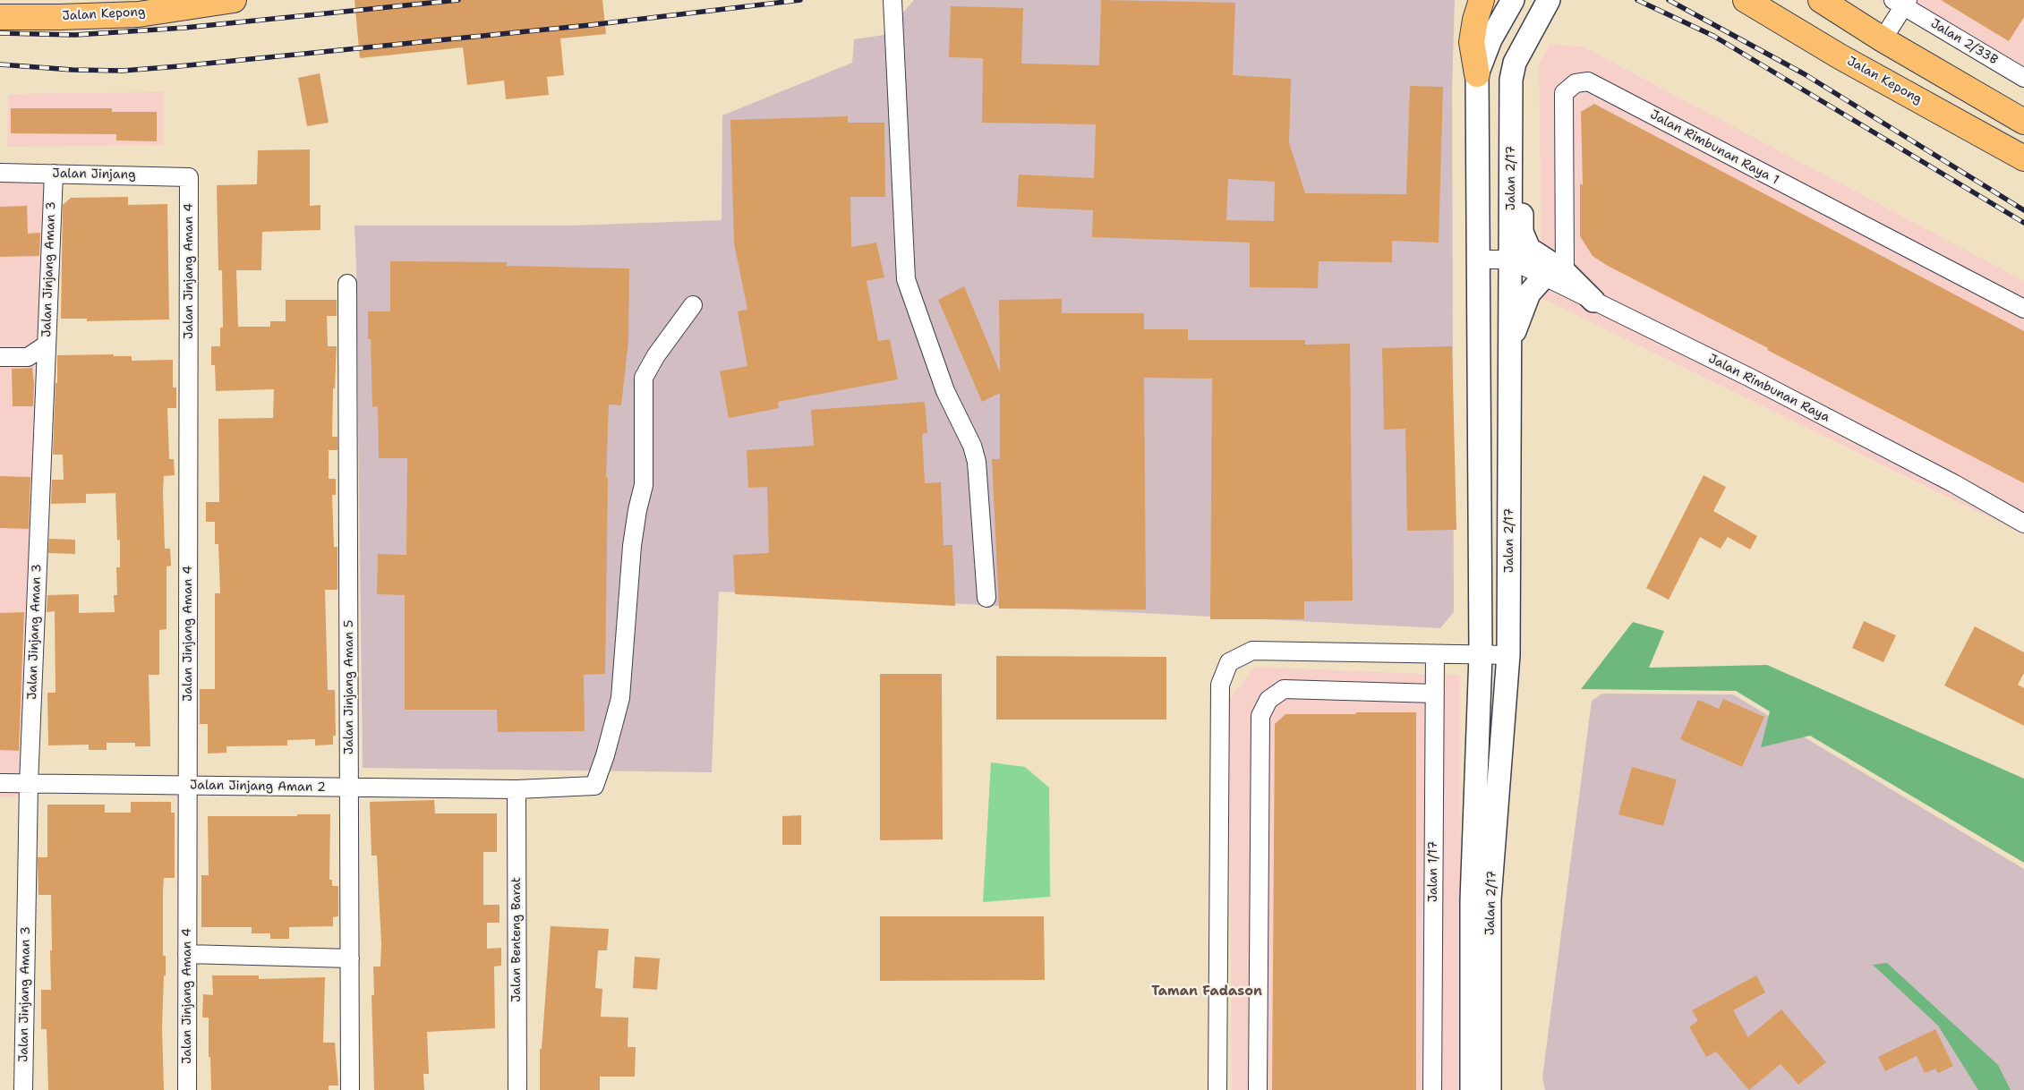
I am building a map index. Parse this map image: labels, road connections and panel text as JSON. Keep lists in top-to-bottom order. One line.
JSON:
{"streets":{"main road":["Jalan Kepong"],"street":["Jalan 2/33B","Jalan Rimbunan Raya 1","Jalan Jinjang","Jalan 2/17","Jalan Jinjang Aman 3","Jalan Jinjang Aman 4","Jalan Rimbunan Raya","Jalan Jinjang Aman 5","Jalan Jinjang Aman 2","Jalan 1/17","Jalan Benteng Barat"]},"crossings":[["Jalan Jinjang","Jalan Jinjang Aman 3"],["Jalan Jinjang","Jalan Jinjang Aman 4"],["Jalan Jinjang Aman 3","Jalan Jinjang Aman 2"],["Jalan Jinjang Aman 4","Jalan Jinjang Aman 2"],["Jalan Jinjang Aman 5","Jalan Jinjang Aman 2"],["Jalan Jinjang Aman 2","Jalan Benteng Barat"]],"districts":["Taman Fadason"]}
